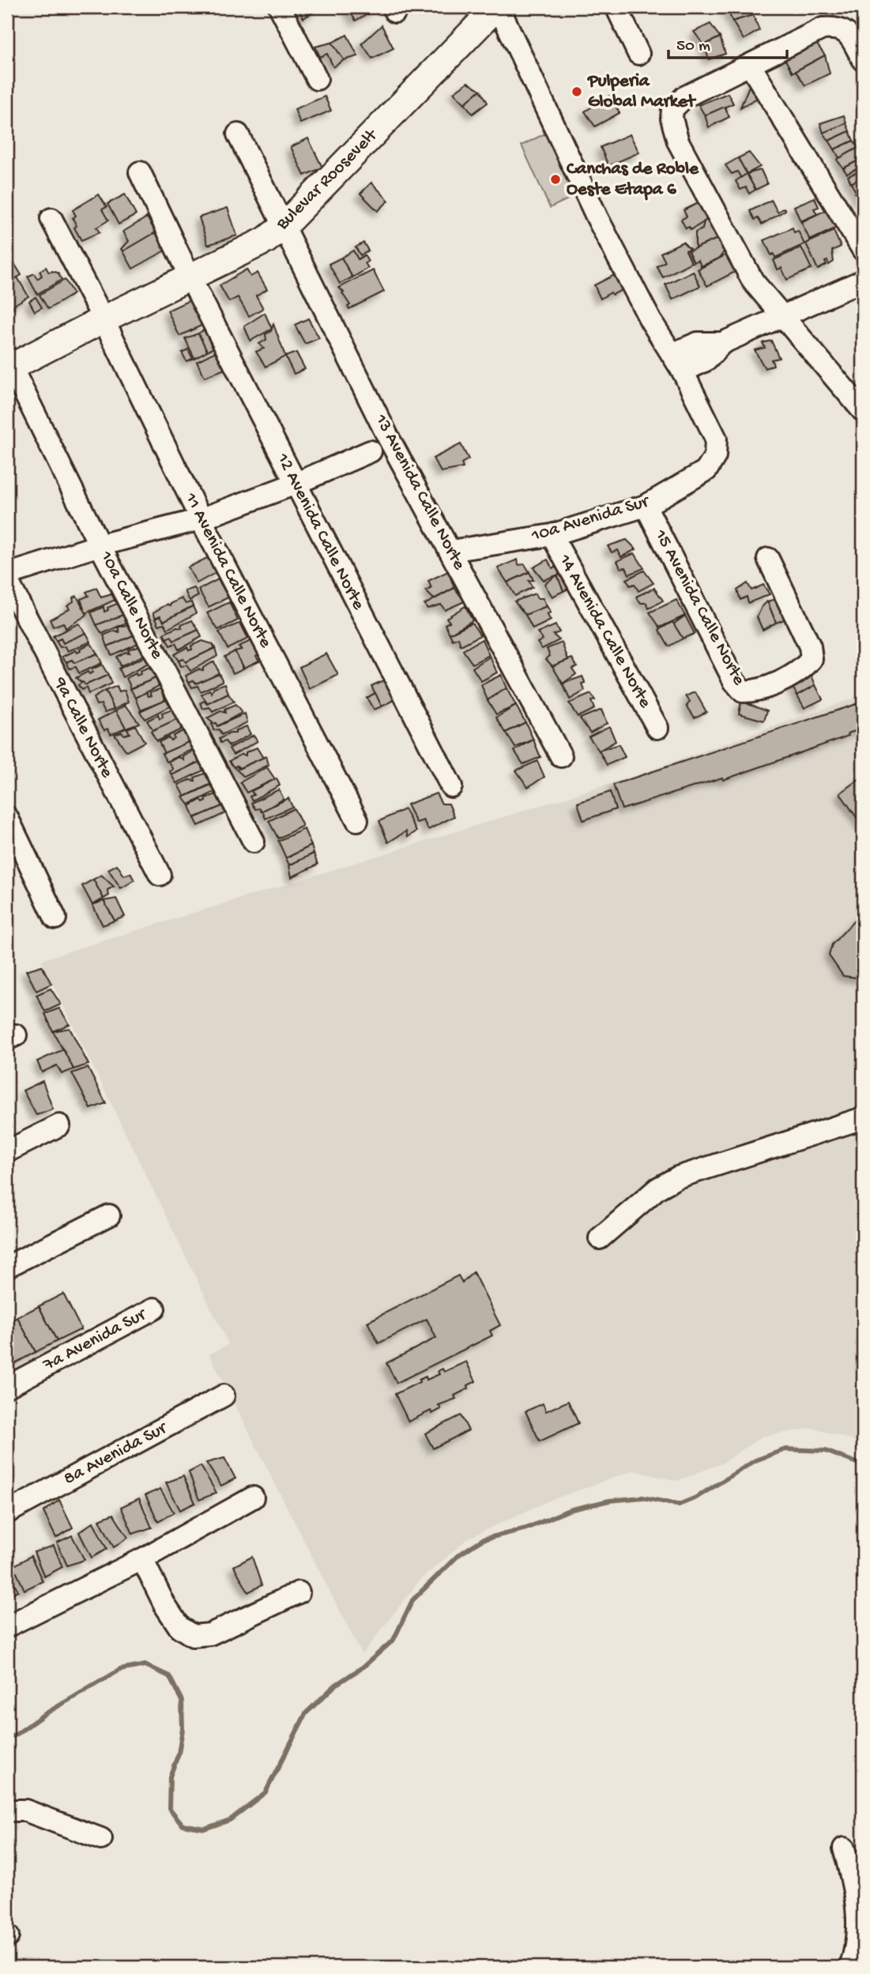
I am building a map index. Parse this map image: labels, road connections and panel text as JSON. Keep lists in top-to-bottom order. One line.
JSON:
{"streets":{"main road":["Bulevar Roosevelt"],"street":["13 Avenida Calle Norte","10a Avenida Sur","12 Avenida Calle Norte","11 Avenida Calle Norte","10a Calle Norte","15 Avenida Calle Norte","14 Avenida Calle Norte","9a Calle Norte","7a Avenida Sur","8a Avenida Sur"]},"crossings":[["Bulevar Roosevelt","13 Avenida Calle Norte"],["Bulevar Roosevelt","12 Avenida Calle Norte"],["Bulevar Roosevelt","11 Avenida Calle Norte"],["Bulevar Roosevelt","10a Calle Norte"],["13 Avenida Calle Norte","10a Avenida Sur"],["10a Avenida Sur","15 Avenida Calle Norte"],["10a Avenida Sur","14 Avenida Calle Norte"]],"places":["Pulperia Global Market","Canchas de Roble Oeste Etapa 6"],"scale_bar":"50 m"}
